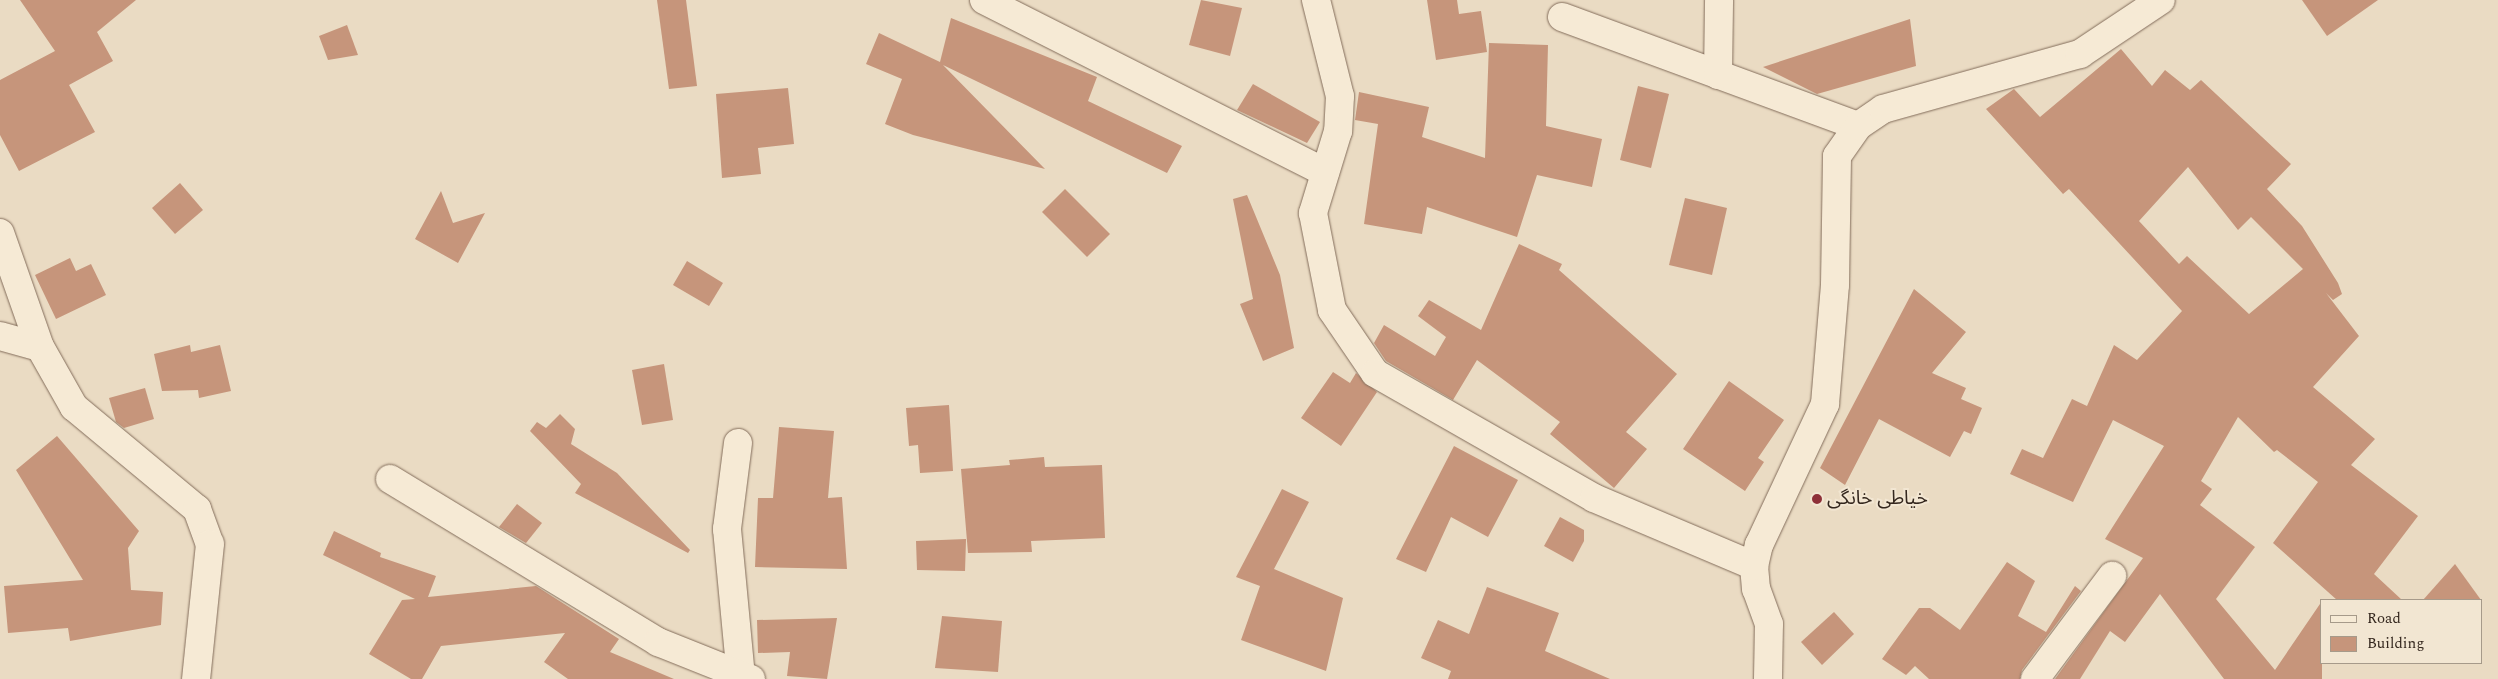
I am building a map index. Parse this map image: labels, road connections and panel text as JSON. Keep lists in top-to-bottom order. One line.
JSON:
{"places":["خیاطی خانگی"],"legend":["Road","Building"]}
